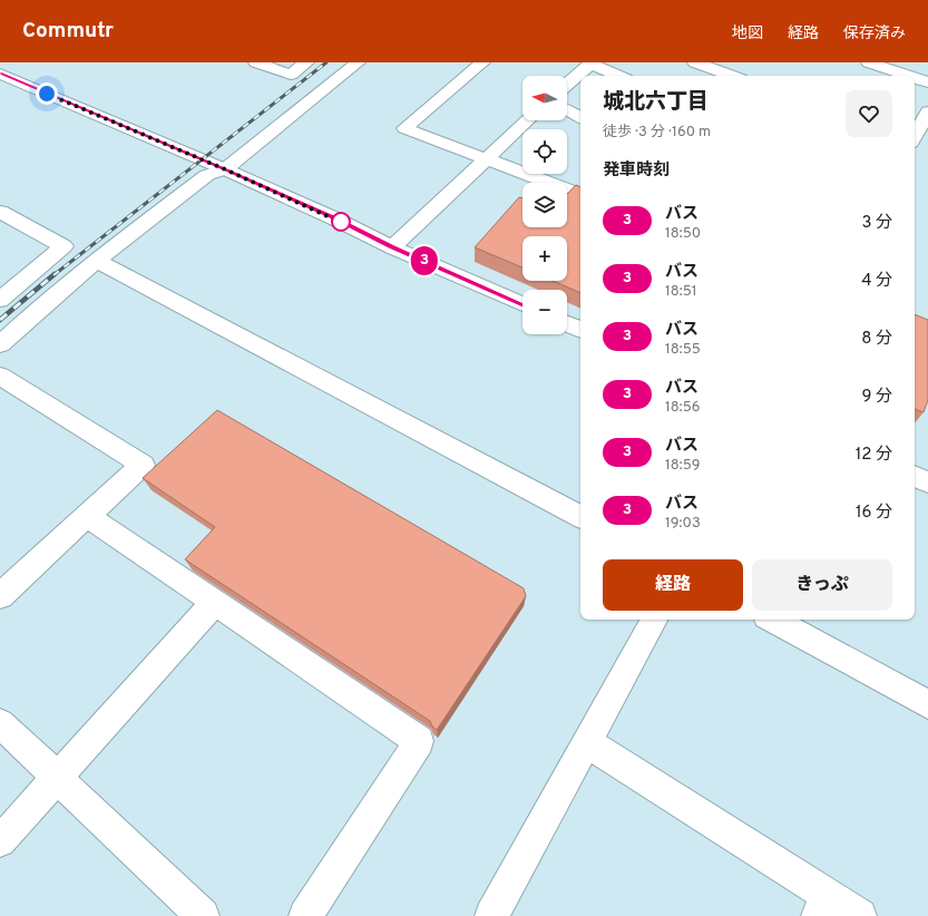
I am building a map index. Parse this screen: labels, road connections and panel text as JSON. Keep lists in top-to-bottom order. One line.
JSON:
{"lines":["bus line 3"],"north":"left","page":{"header":"Commutr","nav":["地図","経路","保存済み"],"on_map":"3","map_buttons":["+","−"],"heading":[["城北六丁目","徒歩 · 3 分 · 160 m"],"発車時刻"],"list":[{"mark":"3","name":"バス","note":"18:50","value":"3 分"},{"mark":"3","name":"バス","note":"18:51","value":"4 分"},{"mark":"3","name":"バス","note":"18:55","value":"8 分"},{"mark":"3","name":"バス","note":"18:56","value":"9 分"},{"mark":"3","name":"バス","note":"18:59","value":"12 分"},{"mark":"3","name":"バス","note":"19:03","value":"16 分"}],"buttons":["経路","きっぷ"]}}
